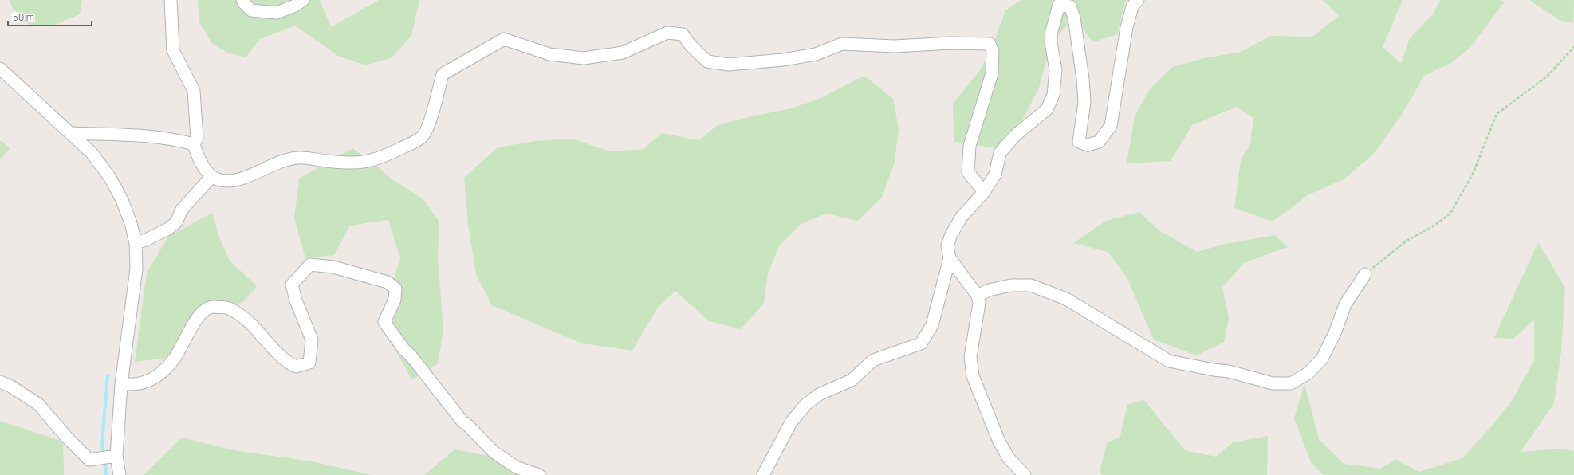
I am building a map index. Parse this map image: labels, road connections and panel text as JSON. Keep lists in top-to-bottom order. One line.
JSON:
{"scale_bar":"50 m"}
